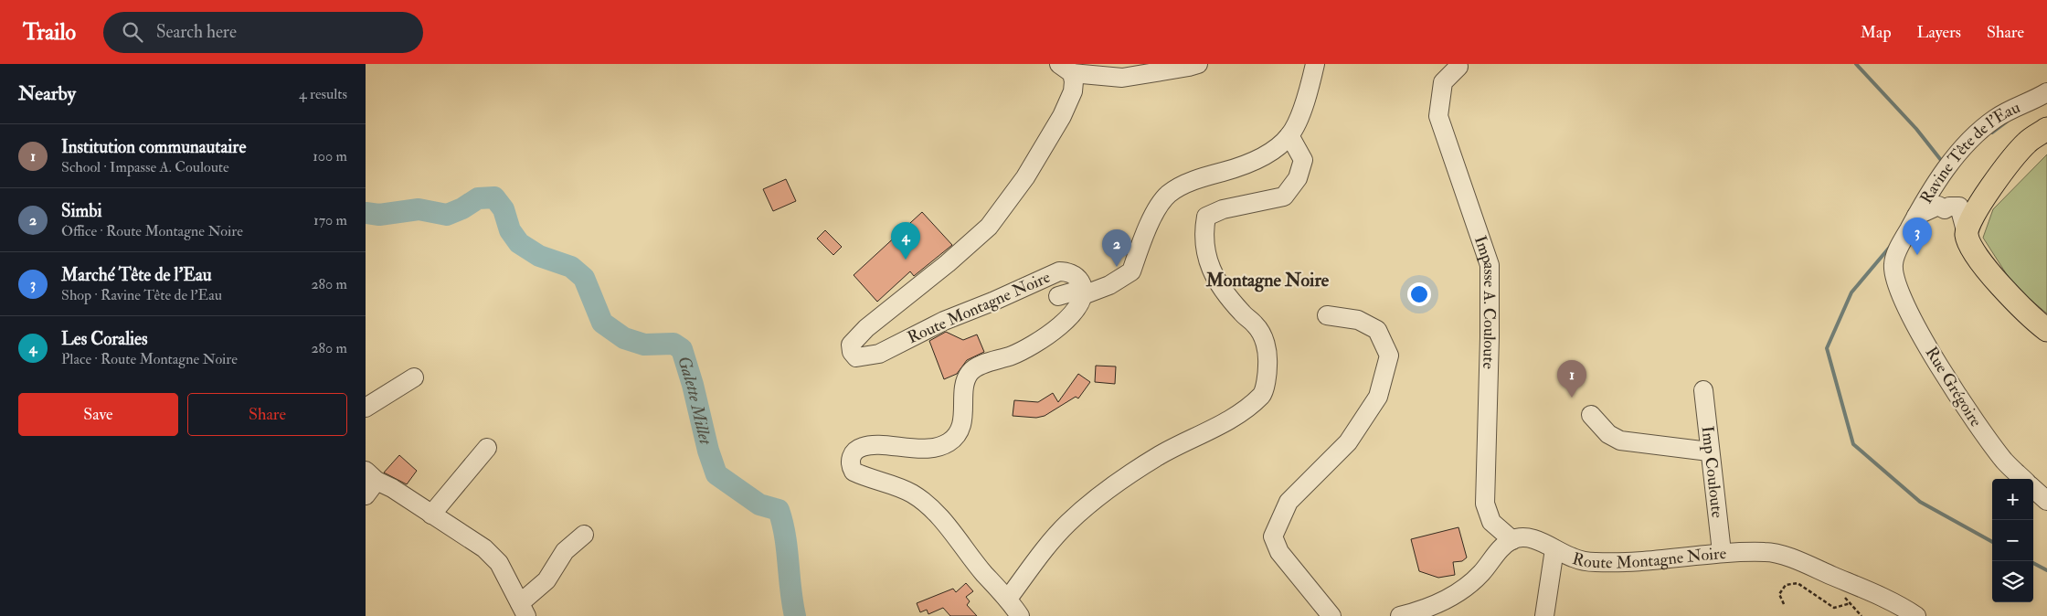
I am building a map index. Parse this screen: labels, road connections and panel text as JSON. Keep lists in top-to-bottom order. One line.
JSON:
{"streets":{"street":["Ravine Tête de l'Eau","Impasse A. Couloute","Route Montagne Noire","Rue Grégoire","Imp Couloute"]},"crossings":[["Ravine Tête de l'Eau","Rue Grégoire"],["Impasse A. Couloute","Route Montagne Noire"],["Route Montagne Noire","Imp Couloute"]],"districts":["Montagne Noire"],"water":["Galette Millet"],"page":{"header":"Trailo","search":"Search here","nav":["Map","Layers","Share"],"heading":["Nearby","4 results"],"list":[{"mark":"1","name":"Institution communautaire","note":"School · Impasse A. Couloute","value":"100 m"},{"mark":"2","name":"Simbi","note":"Office · Route Montagne Noire","value":"170 m"},{"mark":"3","name":"Marché Tête de l'Eau","note":"Shop · Ravine Tête de l'Eau","value":"280 m"},{"mark":"4","name":"Les Coralies","note":"Place · Route Montagne Noire","value":"280 m"}],"pins":["3","4","2","1"],"buttons":["Save","Share"],"map_buttons":["+","−"]}}
